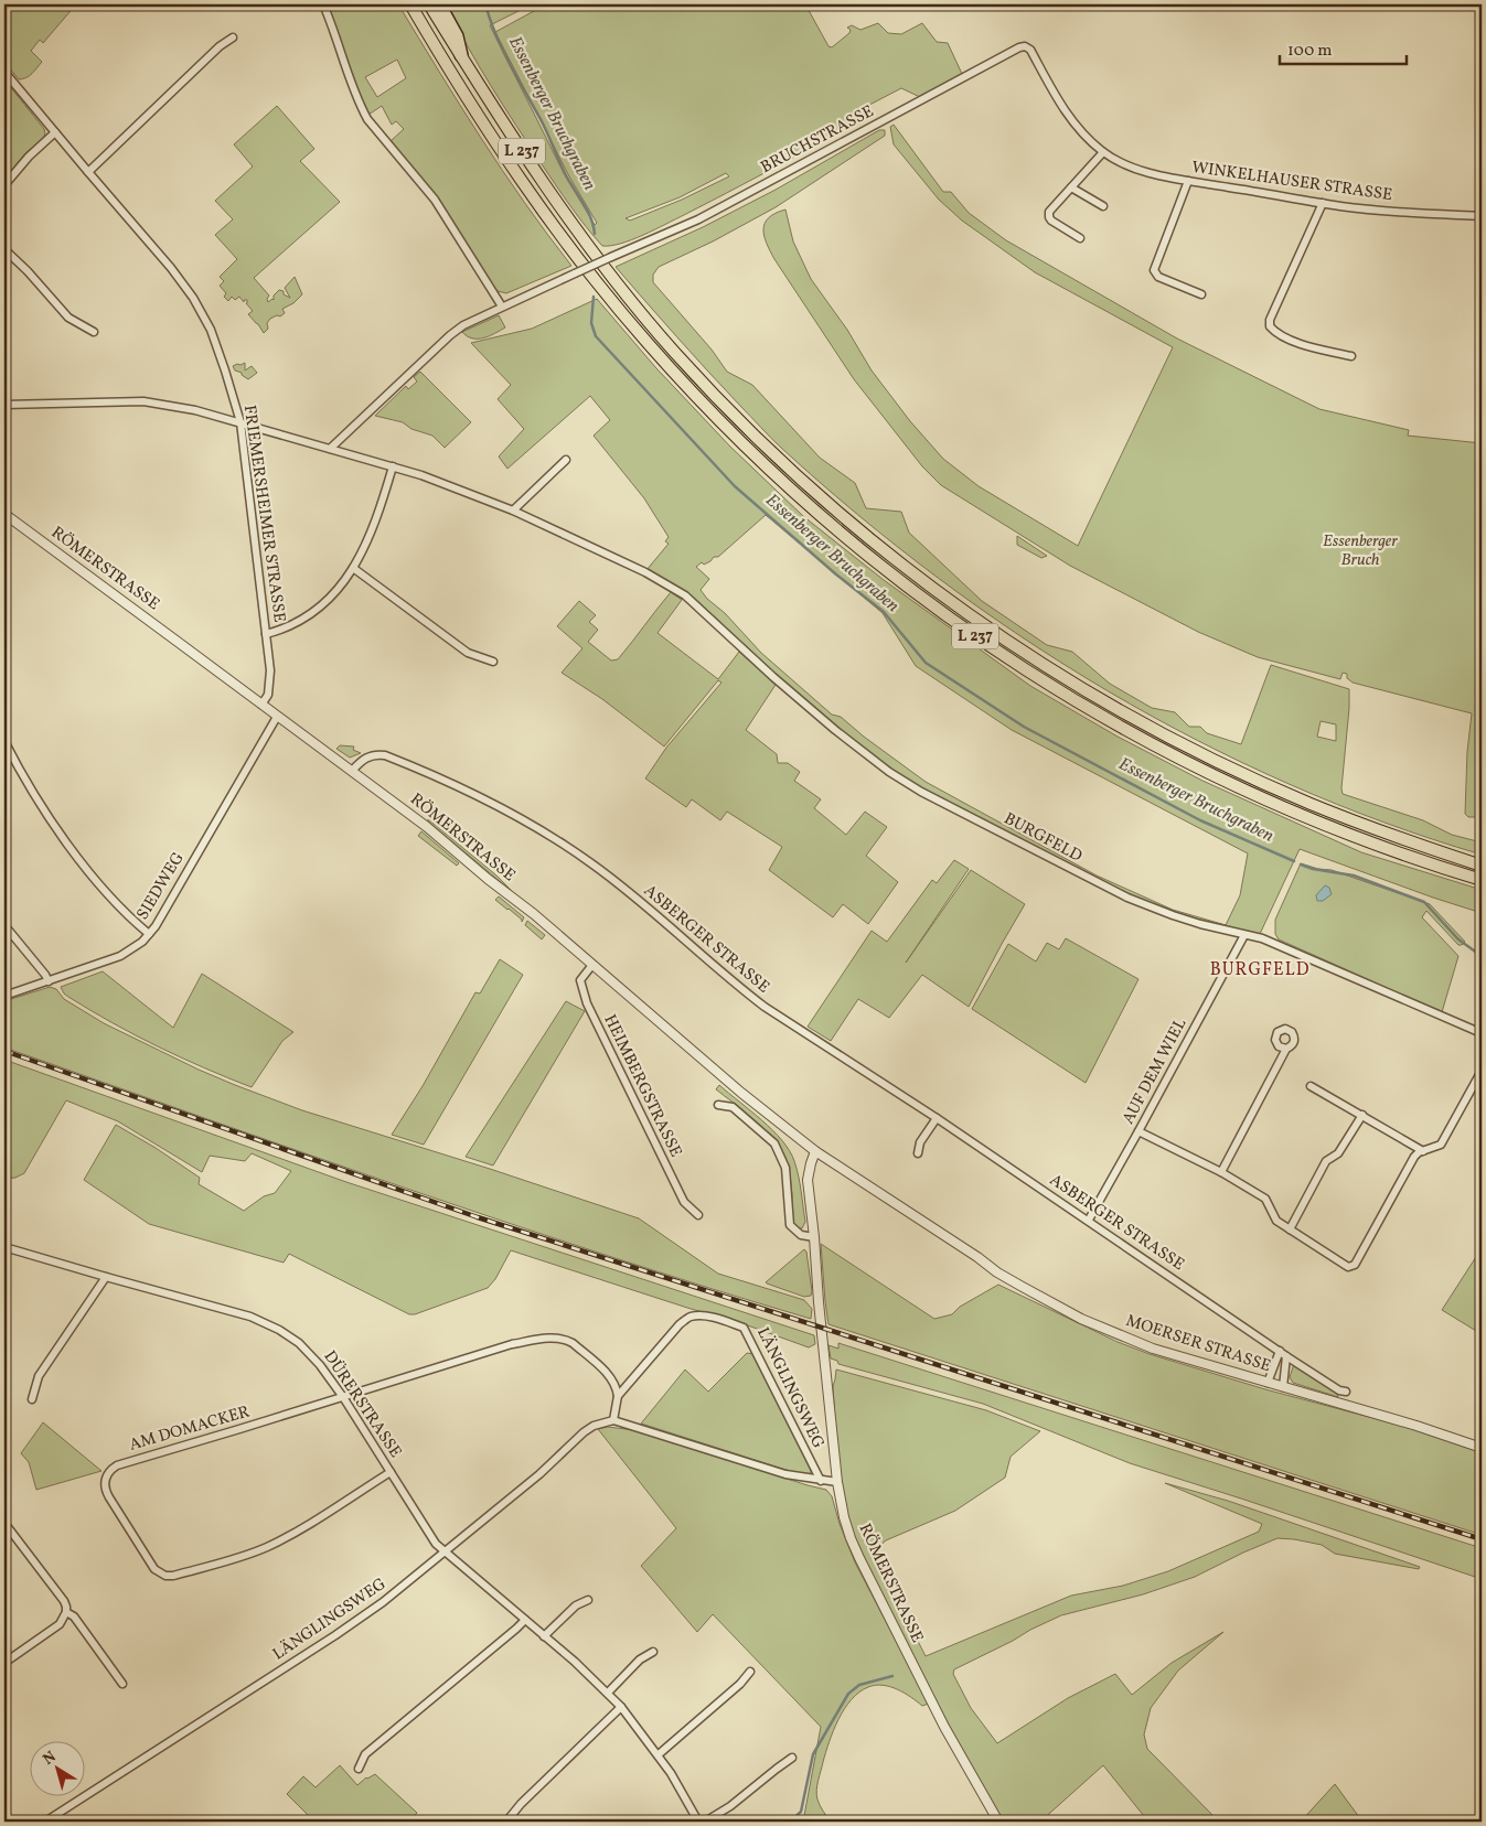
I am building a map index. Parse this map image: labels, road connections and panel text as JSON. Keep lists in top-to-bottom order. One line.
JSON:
{"streets":{"highway":["L 237"],"street":["BRUCHSTRASSE","WINKELHAUSER STRASSE","FRIEMERSHEIMER STRASSE","RÖMERSTRASSE","BURGFELD","SIEDWEG","ASBERGER STRASSE","AUF DEM WIEL","HEIMBERGSTRASSE","MOERSER STRASSE","LÄNGLINGSWEG","DÜRERSTRASSE","AM DOMACKER"]},"crossings":[["BRUCHSTRASSE","WINKELHAUSER STRASSE"],["FRIEMERSHEIMER STRASSE","RÖMERSTRASSE"],["FRIEMERSHEIMER STRASSE","BURGFELD"],["RÖMERSTRASSE","SIEDWEG"],["RÖMERSTRASSE","ASBERGER STRASSE"],["RÖMERSTRASSE","HEIMBERGSTRASSE"],["RÖMERSTRASSE","MOERSER STRASSE"],["BURGFELD","AUF DEM WIEL"],["ASBERGER STRASSE","AUF DEM WIEL"],["LÄNGLINGSWEG","DÜRERSTRASSE"],["LÄNGLINGSWEG","AM DOMACKER"],["DÜRERSTRASSE","AM DOMACKER"]],"districts":["BURGFELD"],"water":["Essenberger Bruchgraben"],"parks":["Essenberger Bruch"],"scale_bar":"100 m","north":"top left"}
